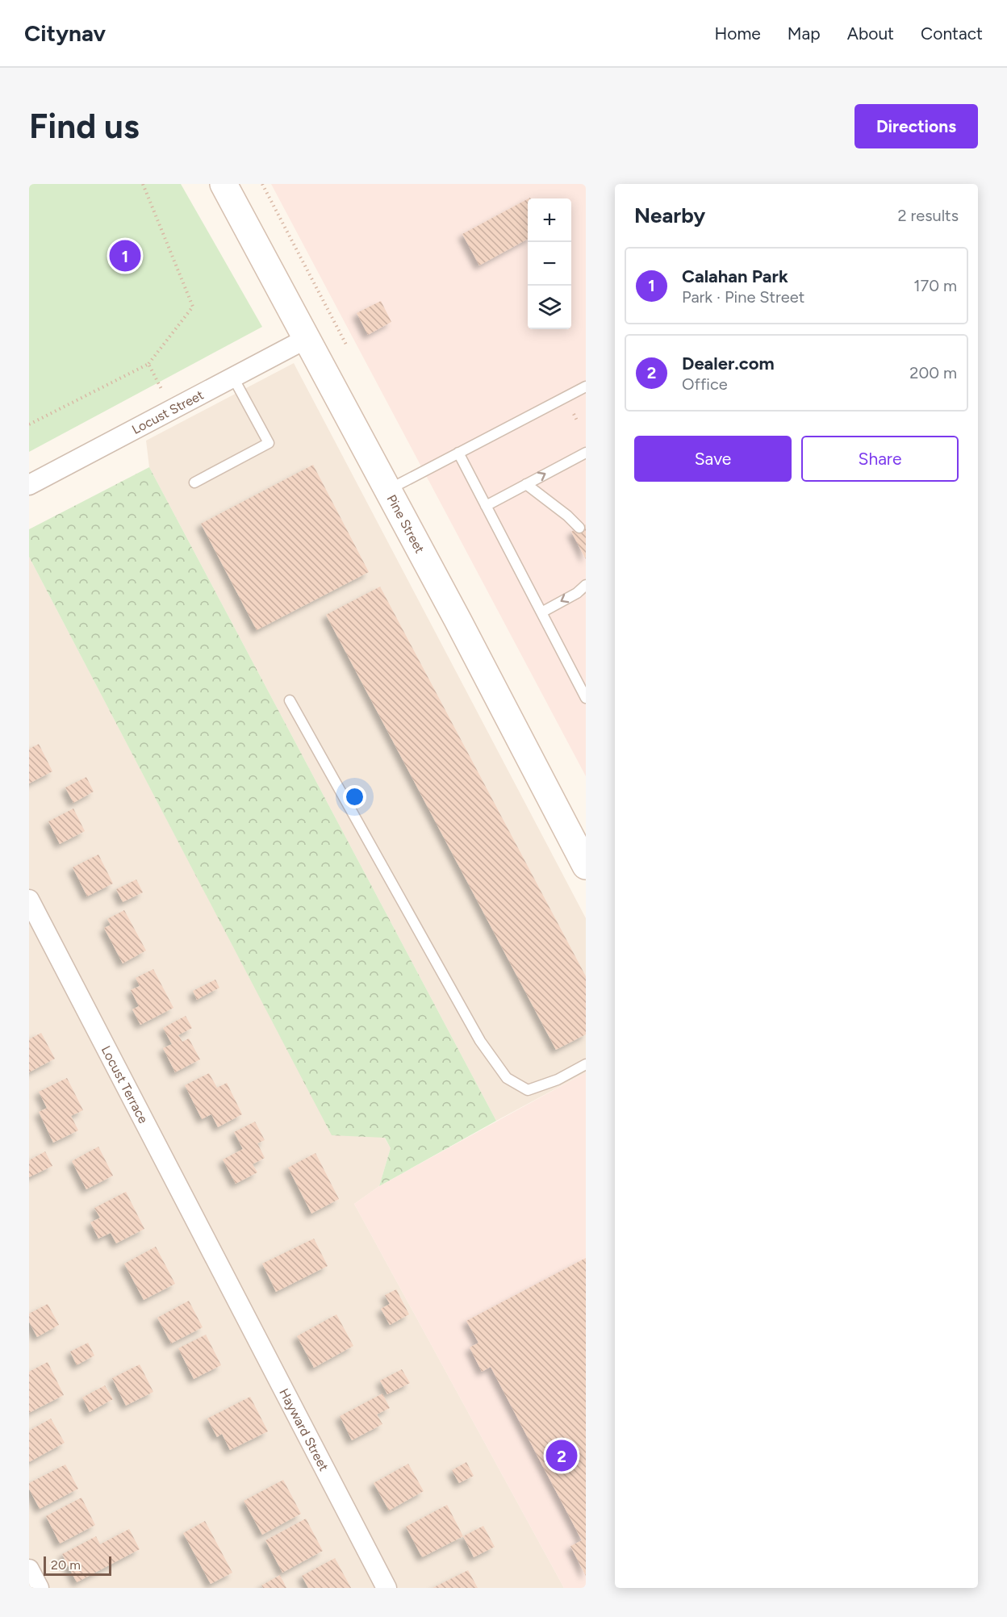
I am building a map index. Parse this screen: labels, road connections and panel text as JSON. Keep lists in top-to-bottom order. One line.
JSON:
{"streets":{"main road":["Pine Street"],"street":["Locust Street","Locust Terrace","Hayward Street"]},"crossings":[["Locust Street","Pine Street"],["Locust Terrace","Hayward Street"]],"scale_bar":"20 m","page":{"header":"Citynav","nav":["Home","Map","About","Contact"],"buttons":["Directions",["Save","Share"]],"title":"Find us","heading":["Nearby","2 results"],"map_buttons":["+","−"],"pins":["1","2"],"list":[{"mark":"1","name":"Calahan Park","note":"Park · Pine Street","value":"170 m"},{"mark":"2","name":"Dealer.com","note":"Office","value":"200 m"}],"scale":"20 m"}}
